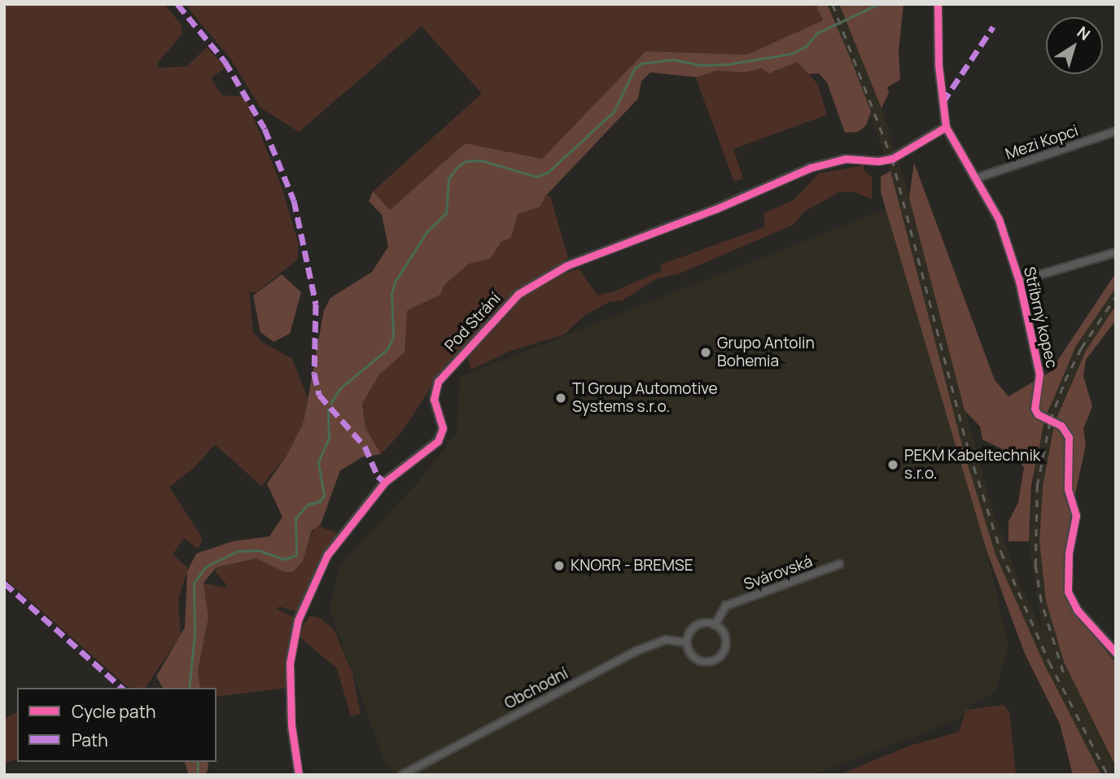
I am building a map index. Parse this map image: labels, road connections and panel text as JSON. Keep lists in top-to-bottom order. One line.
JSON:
{"streets":{"street":["Mezi Kopci","Stříbrný kopec","Pod Strání","Svárovská","Obchodní"]},"crossings":[["Mezi Kopci","Stříbrný kopec"],["Stříbrný kopec","Pod Strání"],["Svárovská","Obchodní"]],"places":["Grupo Antolin Bohemia","TI Group Automotive Systems s.r.o.","PEKM Kabeltechnik s.r.o.","KNORR - BREMSE"],"legend":["Cycle path","Path"],"north":"top right"}
